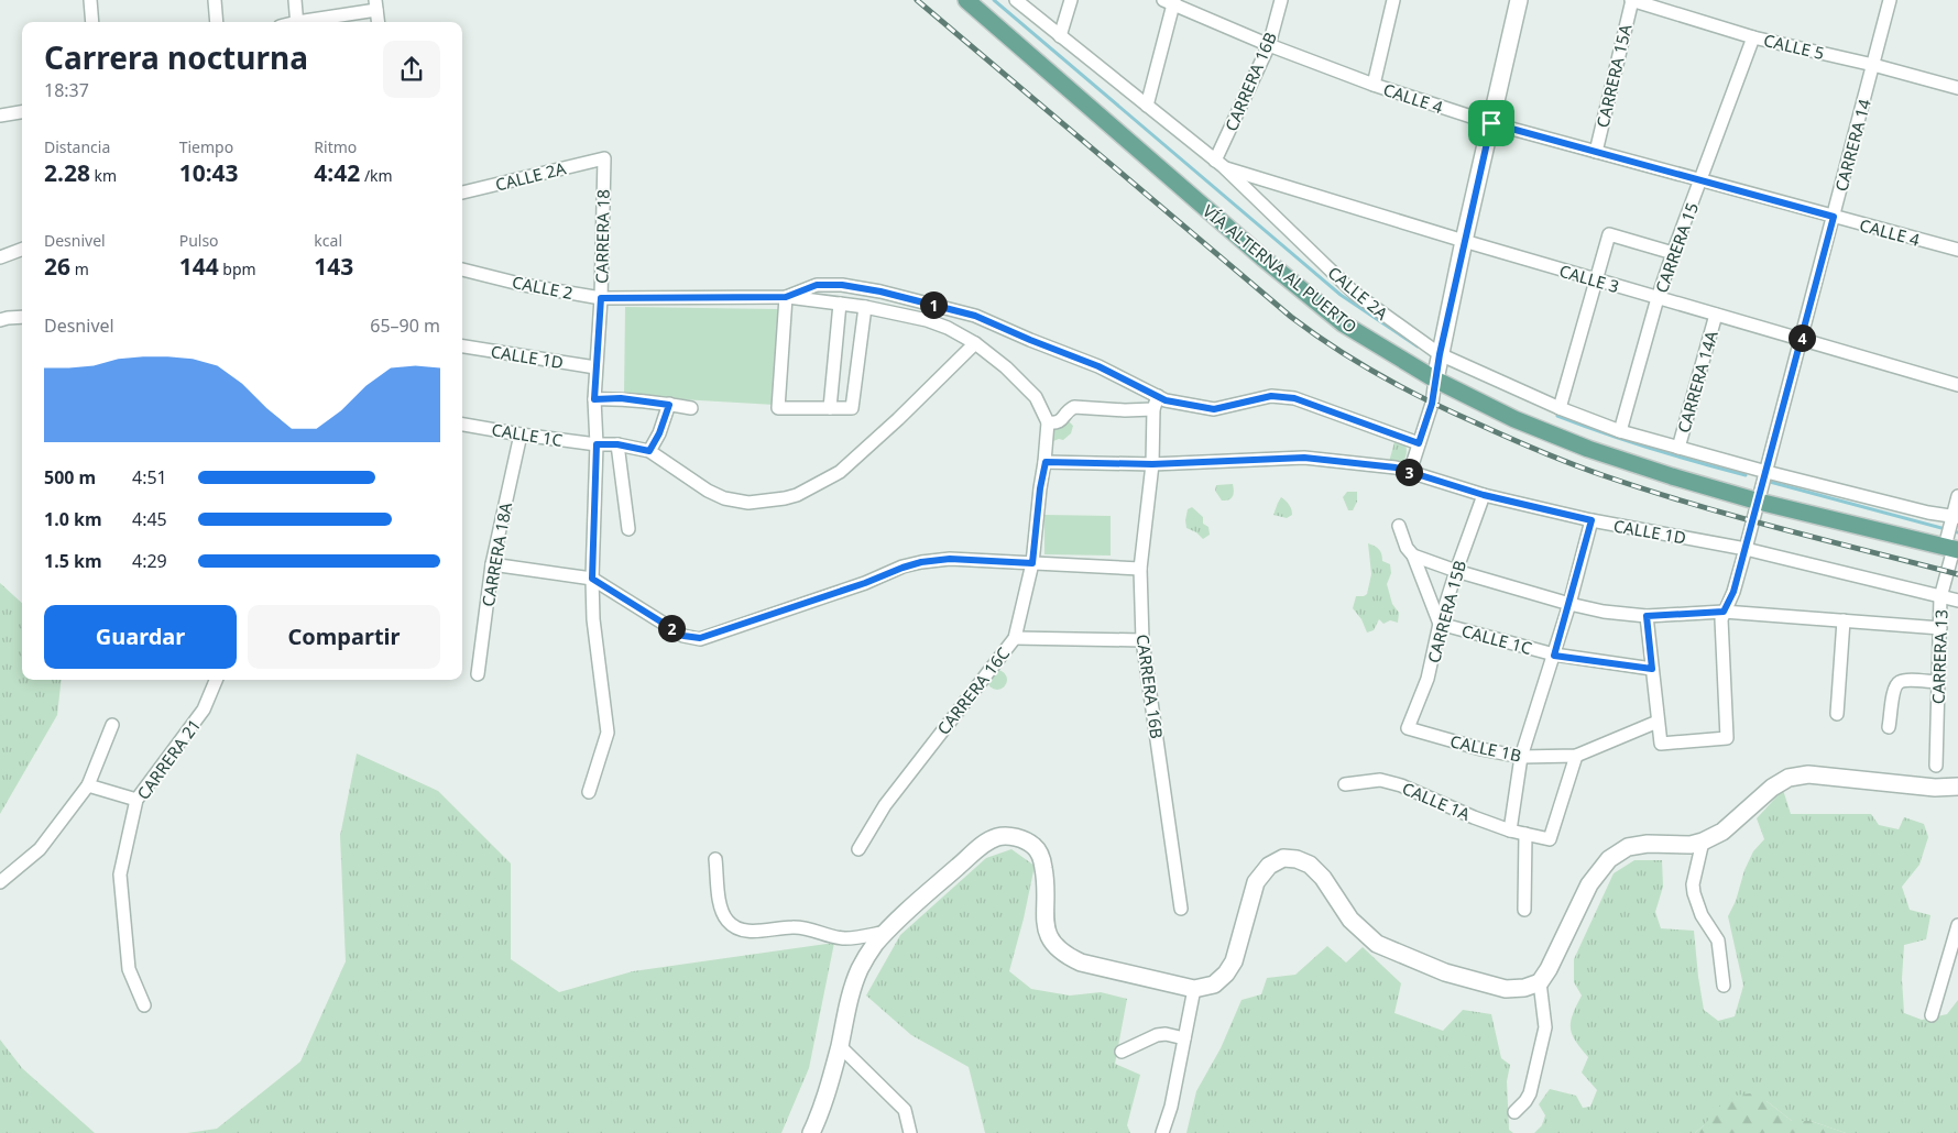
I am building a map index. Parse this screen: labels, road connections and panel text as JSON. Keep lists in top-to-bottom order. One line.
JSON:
{"streets":{"main road":["VÍA ALTERNA AL PUERTO"],"street":["CALLE 5","CARRERA 15A","CARRERA 16B","CALLE 4","CARRERA 14","CALLE 2A","CARRERA 18","CARRERA 15","CALLE 3","CALLE 2","CALLE 1D","CARRERA 14A","CALLE 1C","CARRERA 18A","CARRERA 15B","CARRERA 13","CARRERA 16C","CALLE 1B","CARRERA 21","CALLE 1A"]},"crossings":[["CALLE 5","CARRERA 15A"],["CALLE 5","CARRERA 14"],["CALLE 5","CARRERA 15"],["CARRERA 15A","CALLE 4"],["CARRERA 16B","CALLE 4"],["CARRERA 16B","CALLE 2A"],["CARRERA 16B","CALLE 3"],["CARRERA 16B","CALLE 2"],["CARRERA 16B","CALLE 1D"],["CALLE 4","CARRERA 14"],["CALLE 4","CARRERA 15"],["CARRERA 14","CALLE 2A"],["CARRERA 14","VÍA ALTERNA AL PUERTO"],["CARRERA 14","CALLE 3"],["CARRERA 14","CALLE 1D"],["CARRERA 14","CALLE 1B"],["CALLE 2A","CARRERA 18"],["CALLE 2A","CARRERA 15"],["CALLE 2A","VÍA ALTERNA AL PUERTO"],["CALLE 2A","CALLE 3"],["CALLE 2A","CARRERA 14A"],["CALLE 2A","CARRERA 13"],["CARRERA 18","CALLE 2"],["CARRERA 18","CALLE 1D"],["CARRERA 18","CALLE 1C"],["CARRERA 15","CALLE 3"],["VÍA ALTERNA AL PUERTO","CARRERA 13"],["CALLE 3","CARRERA 14A"],["CALLE 2","CARRERA 16C"],["CALLE 1D","CARRERA 15B"],["CALLE 1D","CARRERA 13"],["CALLE 1D","CARRERA 16C"],["CALLE 1C","CARRERA 18A"],["CALLE 1C","CARRERA 15B"],["CARRERA 15B","CALLE 1B"],["CALLE 1B","CALLE 1A"]],"page":{"heading":["Carrera nocturna","18:37"],"stats":[["Distancia","2.28 km"],["Tiempo","10:43"],["Ritmo","4:42 /km"],["Desnivel","26 m"],["Pulso","144 bpm"],["kcal","143"]],"pins":["1","4","3","2"],"chart":["Desnivel","65–90 m"],"list":[{"name":"500 m","note":"4:51"},{"name":"1.0 km","note":"4:45"},{"name":"1.5 km","note":"4:29"}],"buttons":["Guardar","Compartir"]}}
